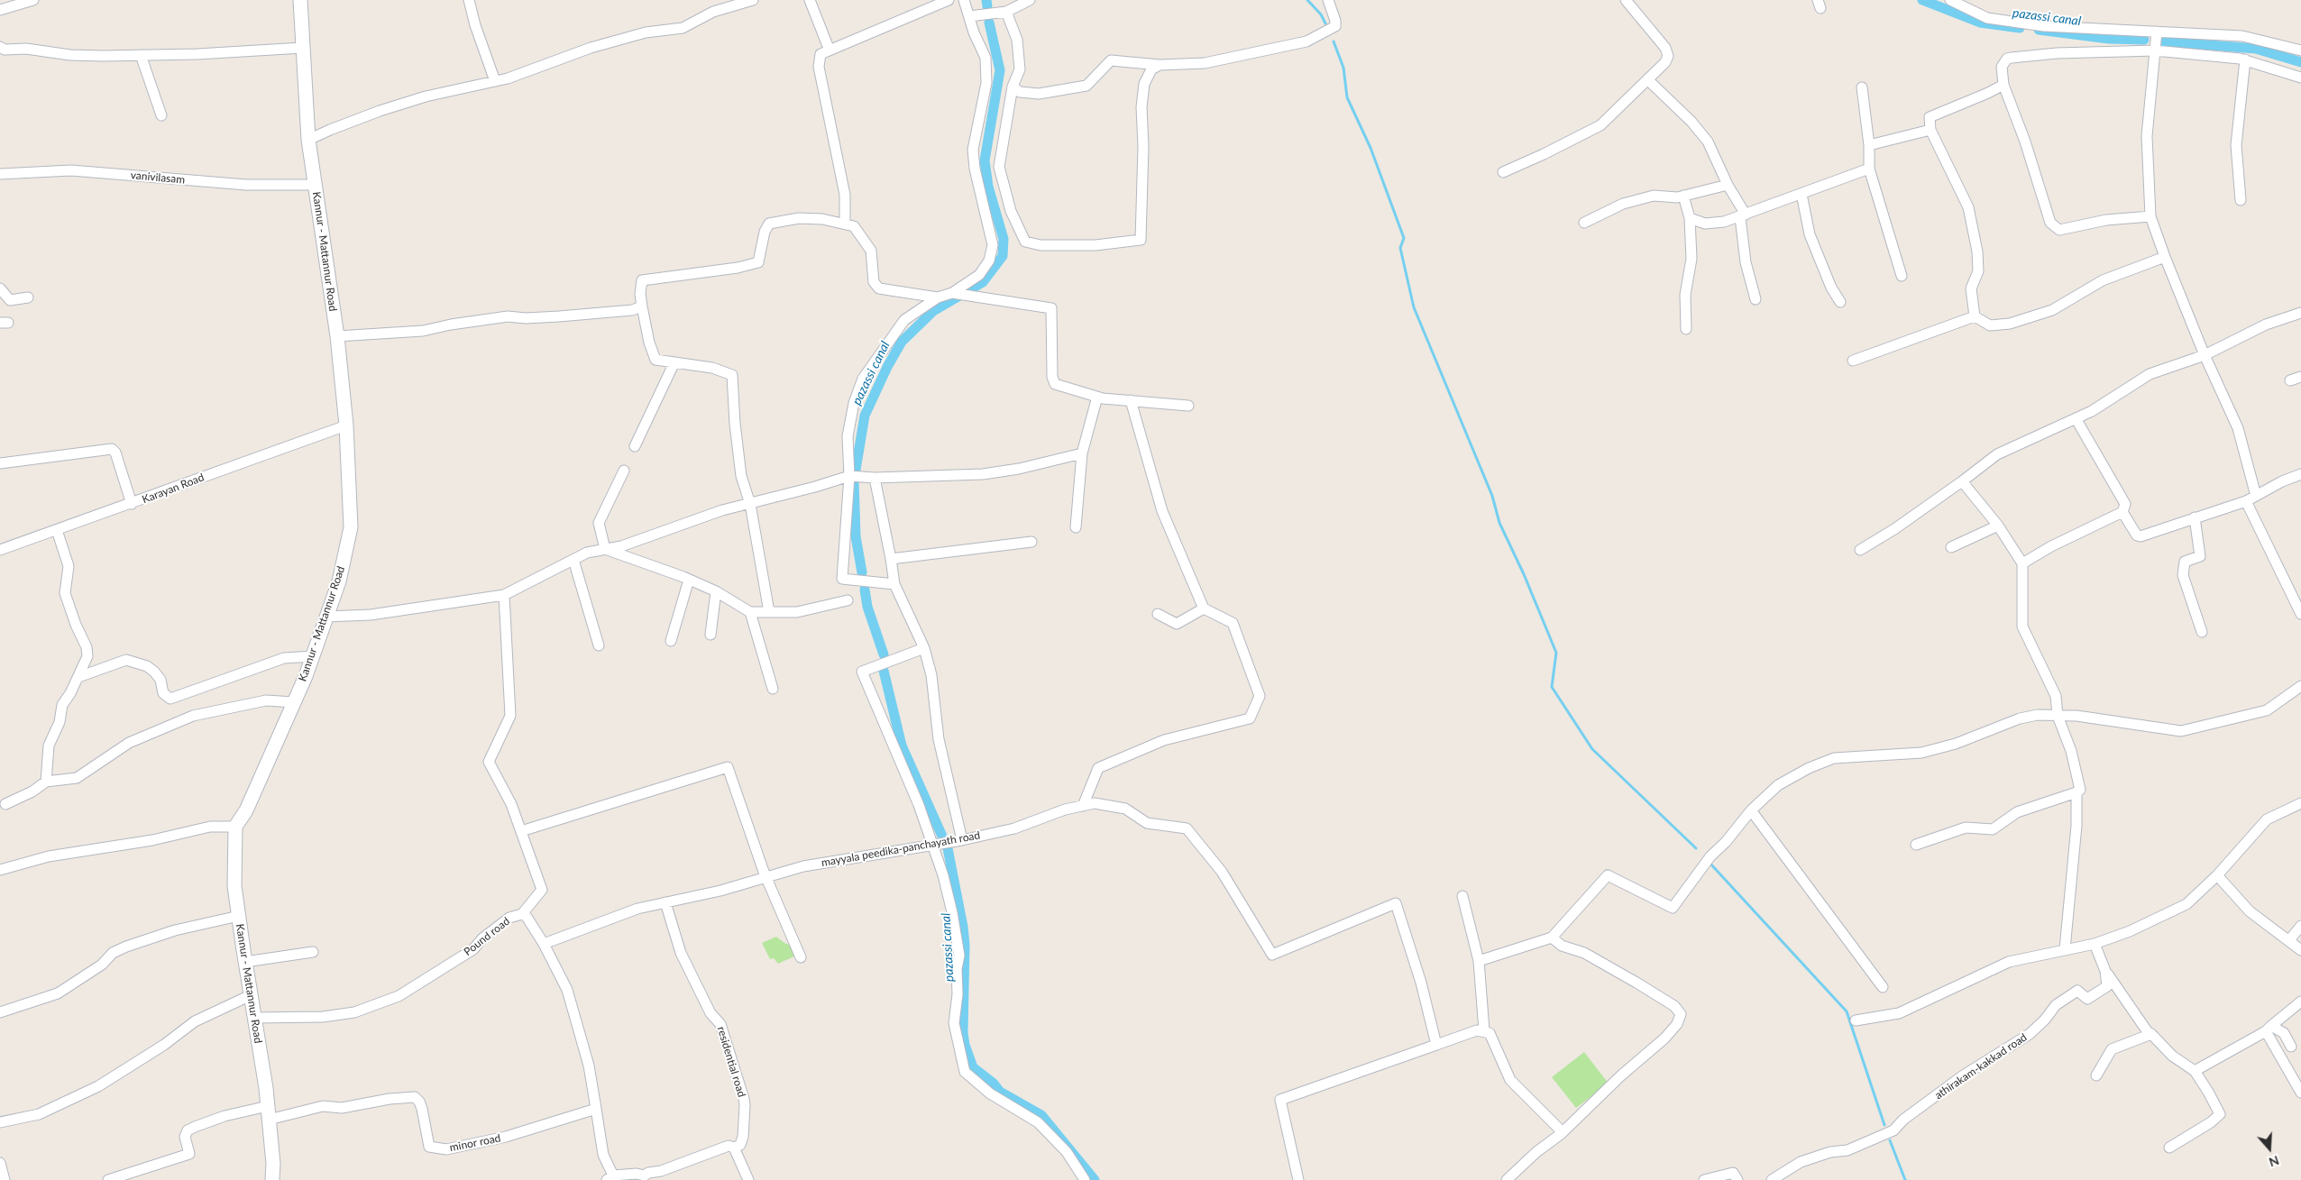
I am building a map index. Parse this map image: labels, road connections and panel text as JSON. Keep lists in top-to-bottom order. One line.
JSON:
{"streets":{"main road":["Kannur - Mattannur Road"],"street":["vanivilasam","Karayan Road","mayyala peedika-panchayath road","Pound road","residential road","athirakam-kakkad road","minor road"]},"crossings":[["vanivilasam","Kannur - Mattannur Road"],["Kannur - Mattannur Road","Karayan Road"],["Kannur - Mattannur Road","Pound road"],["Kannur - Mattannur Road","minor road"],["mayyala peedika-panchayath road","Pound road"],["mayyala peedika-panchayath road","residential road"],["Pound road","minor road"]],"water":["pazassi canal"],"north":"bottom"}
